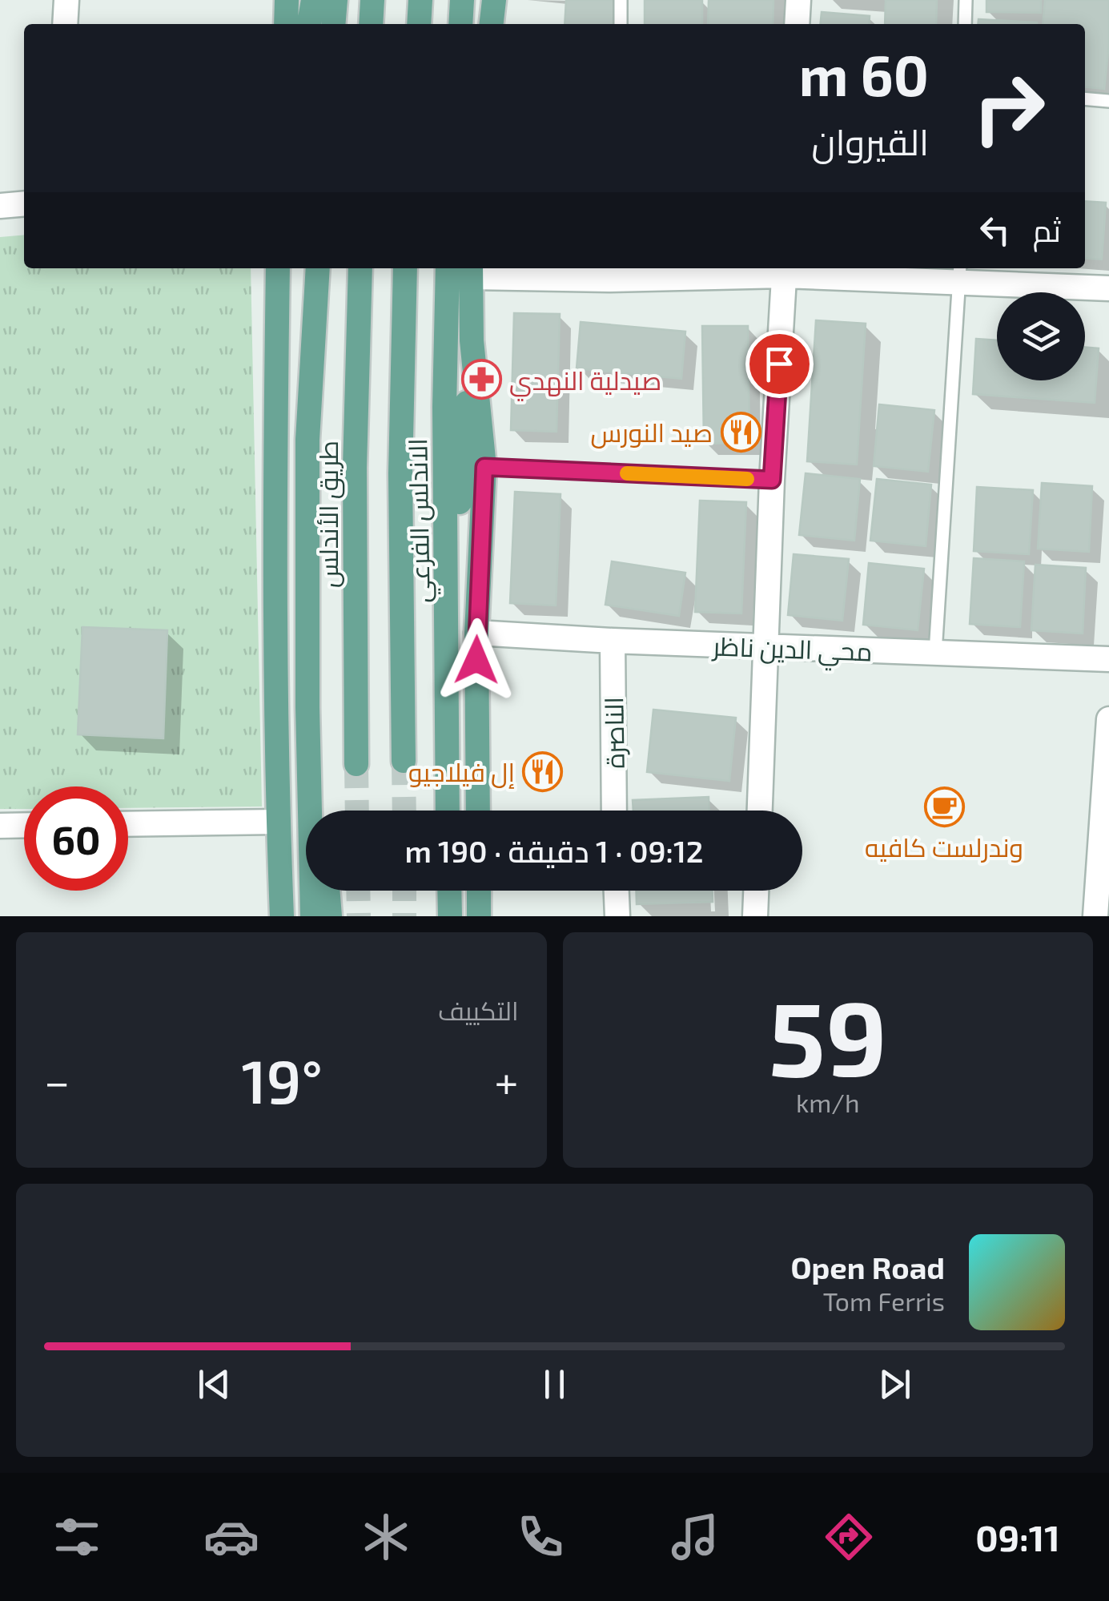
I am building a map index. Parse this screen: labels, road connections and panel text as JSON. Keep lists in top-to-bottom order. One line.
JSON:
{"streets":{"main road":["طريق الأندلس","الاندلس الفرعي"],"street":["محي الدين ناظر","الناصرة"]},"crossings":[["محي الدين ناظر","الناصرة"]],"places":{"pharmacy":["صيدلية النهدي"],"restaurant":["صيد النورس","إل فيلاجيو"],"cafe":["وندرلست كافيه"]},"page":{"turn":["60 m","القيروان"],"then":"ثم","limit":"60","trip":"09:12 · 1 دقيقة · 190 m","tile":[["59","km/h"],"التكييف"],"heat":["−","19°","+"],"song":["Open Road","Tom Ferris"],"tabs":"09:11"}}
